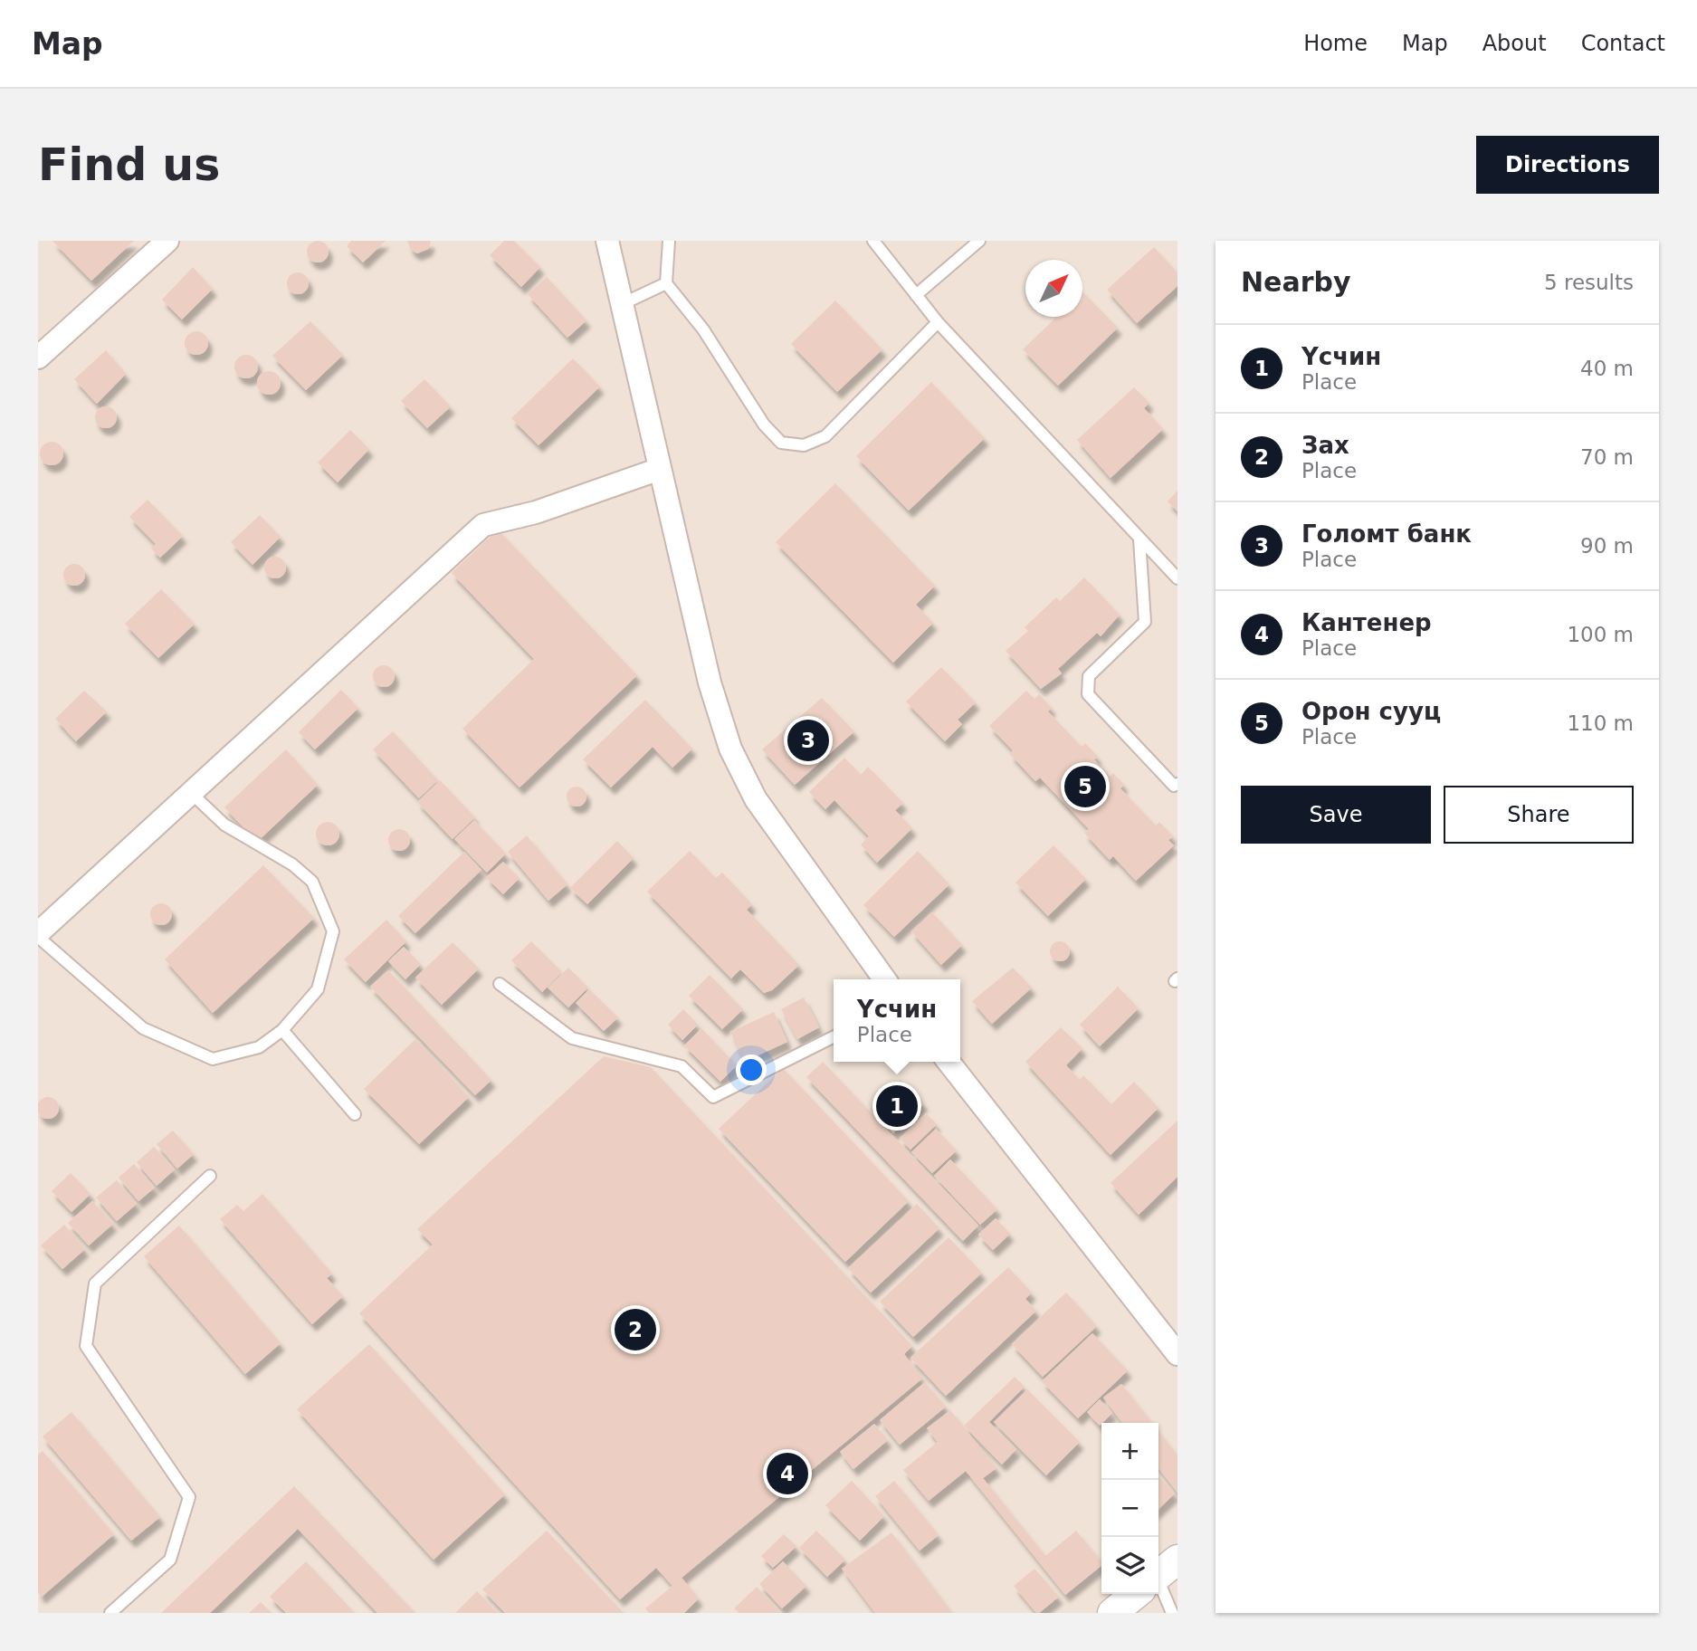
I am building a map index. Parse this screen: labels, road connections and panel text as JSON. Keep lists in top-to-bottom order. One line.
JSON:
{"north":"top right","page":{"header":"Map","nav":["Home","Map","About","Contact"],"buttons":["Directions",["Save","Share"]],"title":"Find us","heading":["Nearby","5 results"],"list":[{"mark":"1","name":"Үсчин","note":"Place","value":"40 m"},{"mark":"2","name":"Зах","note":"Place","value":"70 m"},{"mark":"3","name":"Голомт банк","note":"Place","value":"90 m"},{"mark":"4","name":"Кантенер","note":"Place","value":"100 m"},{"mark":"5","name":"Орон сууц","note":"Place","value":"110 m"}],"pins":["3","5","1","2","4"],"popup":["Үсчин","Place"],"map_buttons":["+","−"]}}
